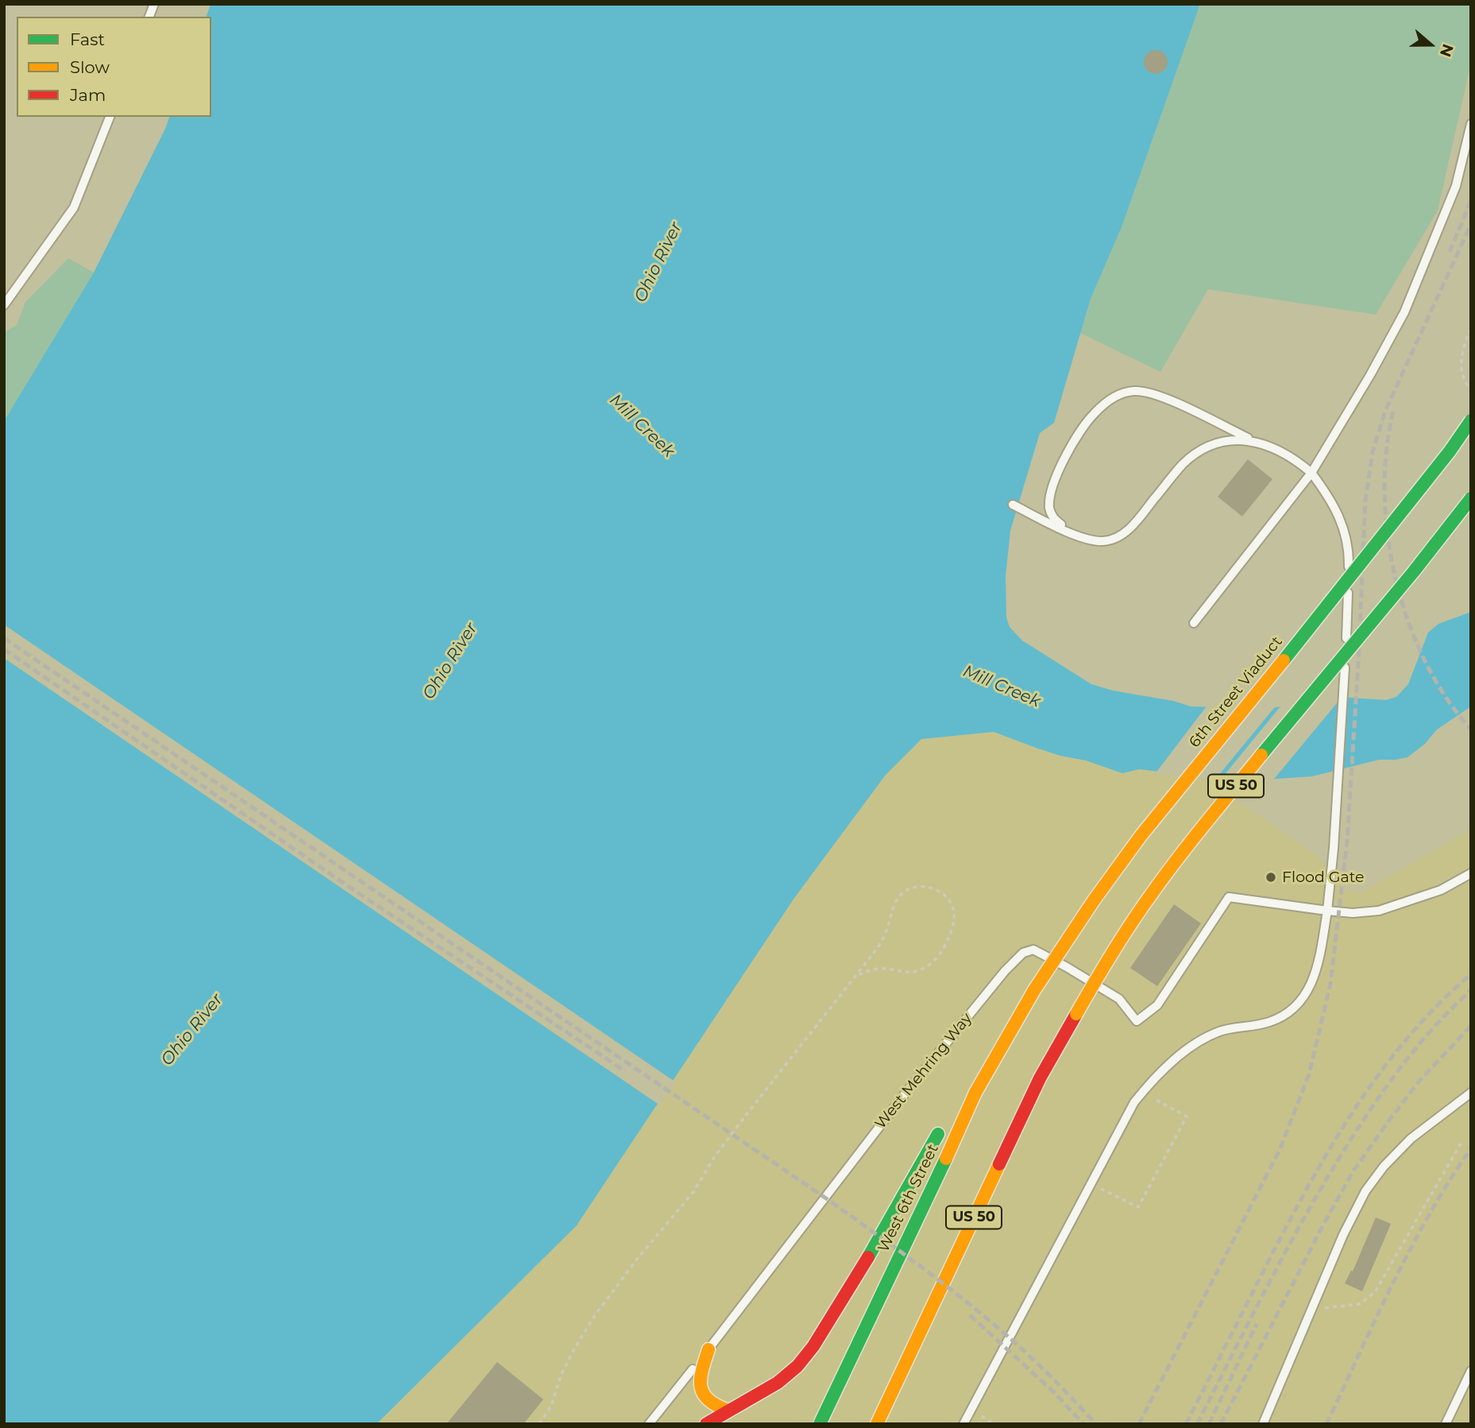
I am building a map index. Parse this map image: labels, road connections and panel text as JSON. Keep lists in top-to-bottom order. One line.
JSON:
{"streets":{"highway":["6th Street Viaduct","US 50","West 6th Street"],"lane":["West Mehring Way"]},"crossings":[["6th Street Viaduct","West 6th Street"]],"water":["Ohio River","Mill Creek"],"places":["Flood Gate"],"legend":["Fast","Slow","Jam"],"north":"right"}
